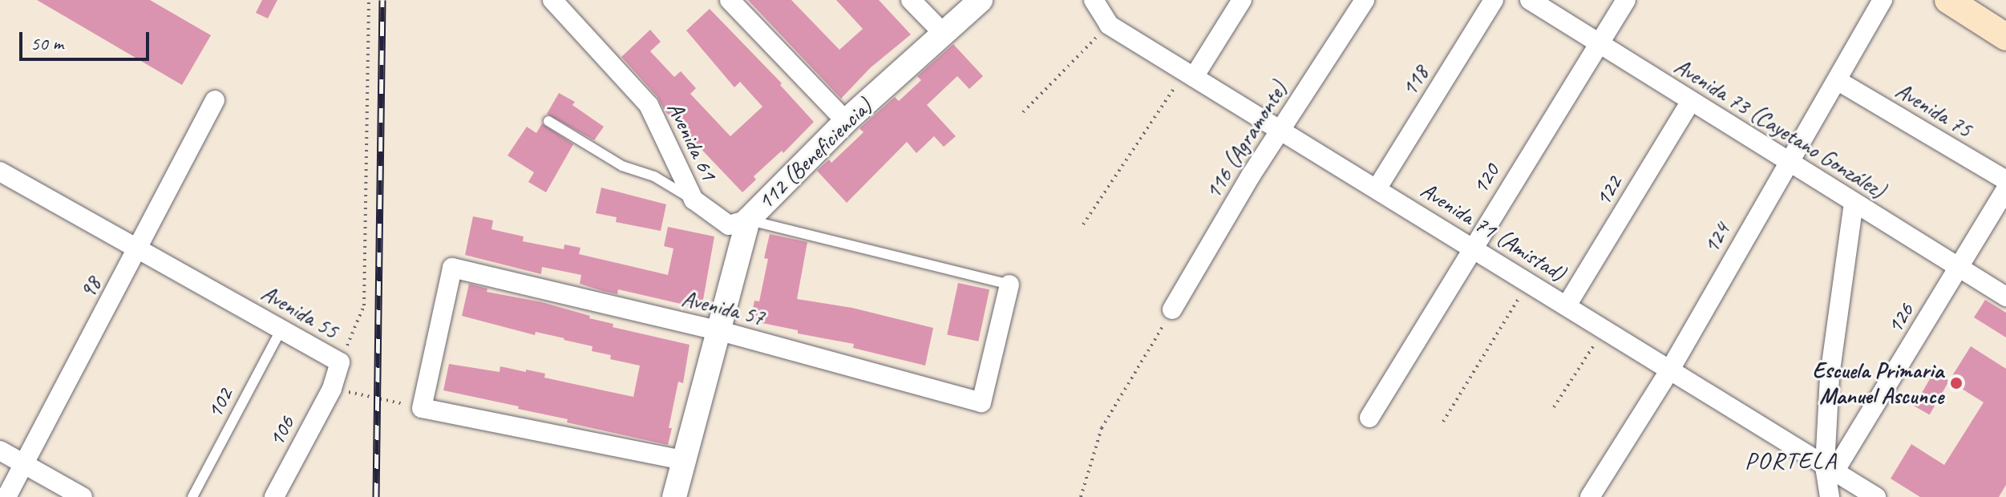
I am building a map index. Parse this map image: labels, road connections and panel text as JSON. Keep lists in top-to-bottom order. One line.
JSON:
{"streets":{"street":["118","Avenida 75","Avenida 73 (Cayetano González)","116 (Agramonte)","Avenida 61","112 (Beneficiencia)","120","122","Avenida 71 (Amistad)","124","98","Avenida 57","Avenida 55","126","106"],"lane":["102"]},"crossings":[["118","Avenida 71 (Amistad)"],["Avenida 75","124"],["Avenida 73 (Cayetano González)","120"],["Avenida 73 (Cayetano González)","122"],["Avenida 73 (Cayetano González)","124"],["Avenida 73 (Cayetano González)","126"],["116 (Agramonte)","Avenida 71 (Amistad)"],["Avenida 61","112 (Beneficiencia)"],["Avenida 61","Avenida 57"],["112 (Beneficiencia)","Avenida 57"],["120","Avenida 71 (Amistad)"],["122","Avenida 71 (Amistad)"],["Avenida 71 (Amistad)","124"],["Avenida 71 (Amistad)","126"],["98","Avenida 55"],["Avenida 55","102"],["Avenida 55","106"]],"districts":["PORTELA"],"places":["Escuela Primaria Manuel Ascunce"],"scale_bar":"50 m"}
